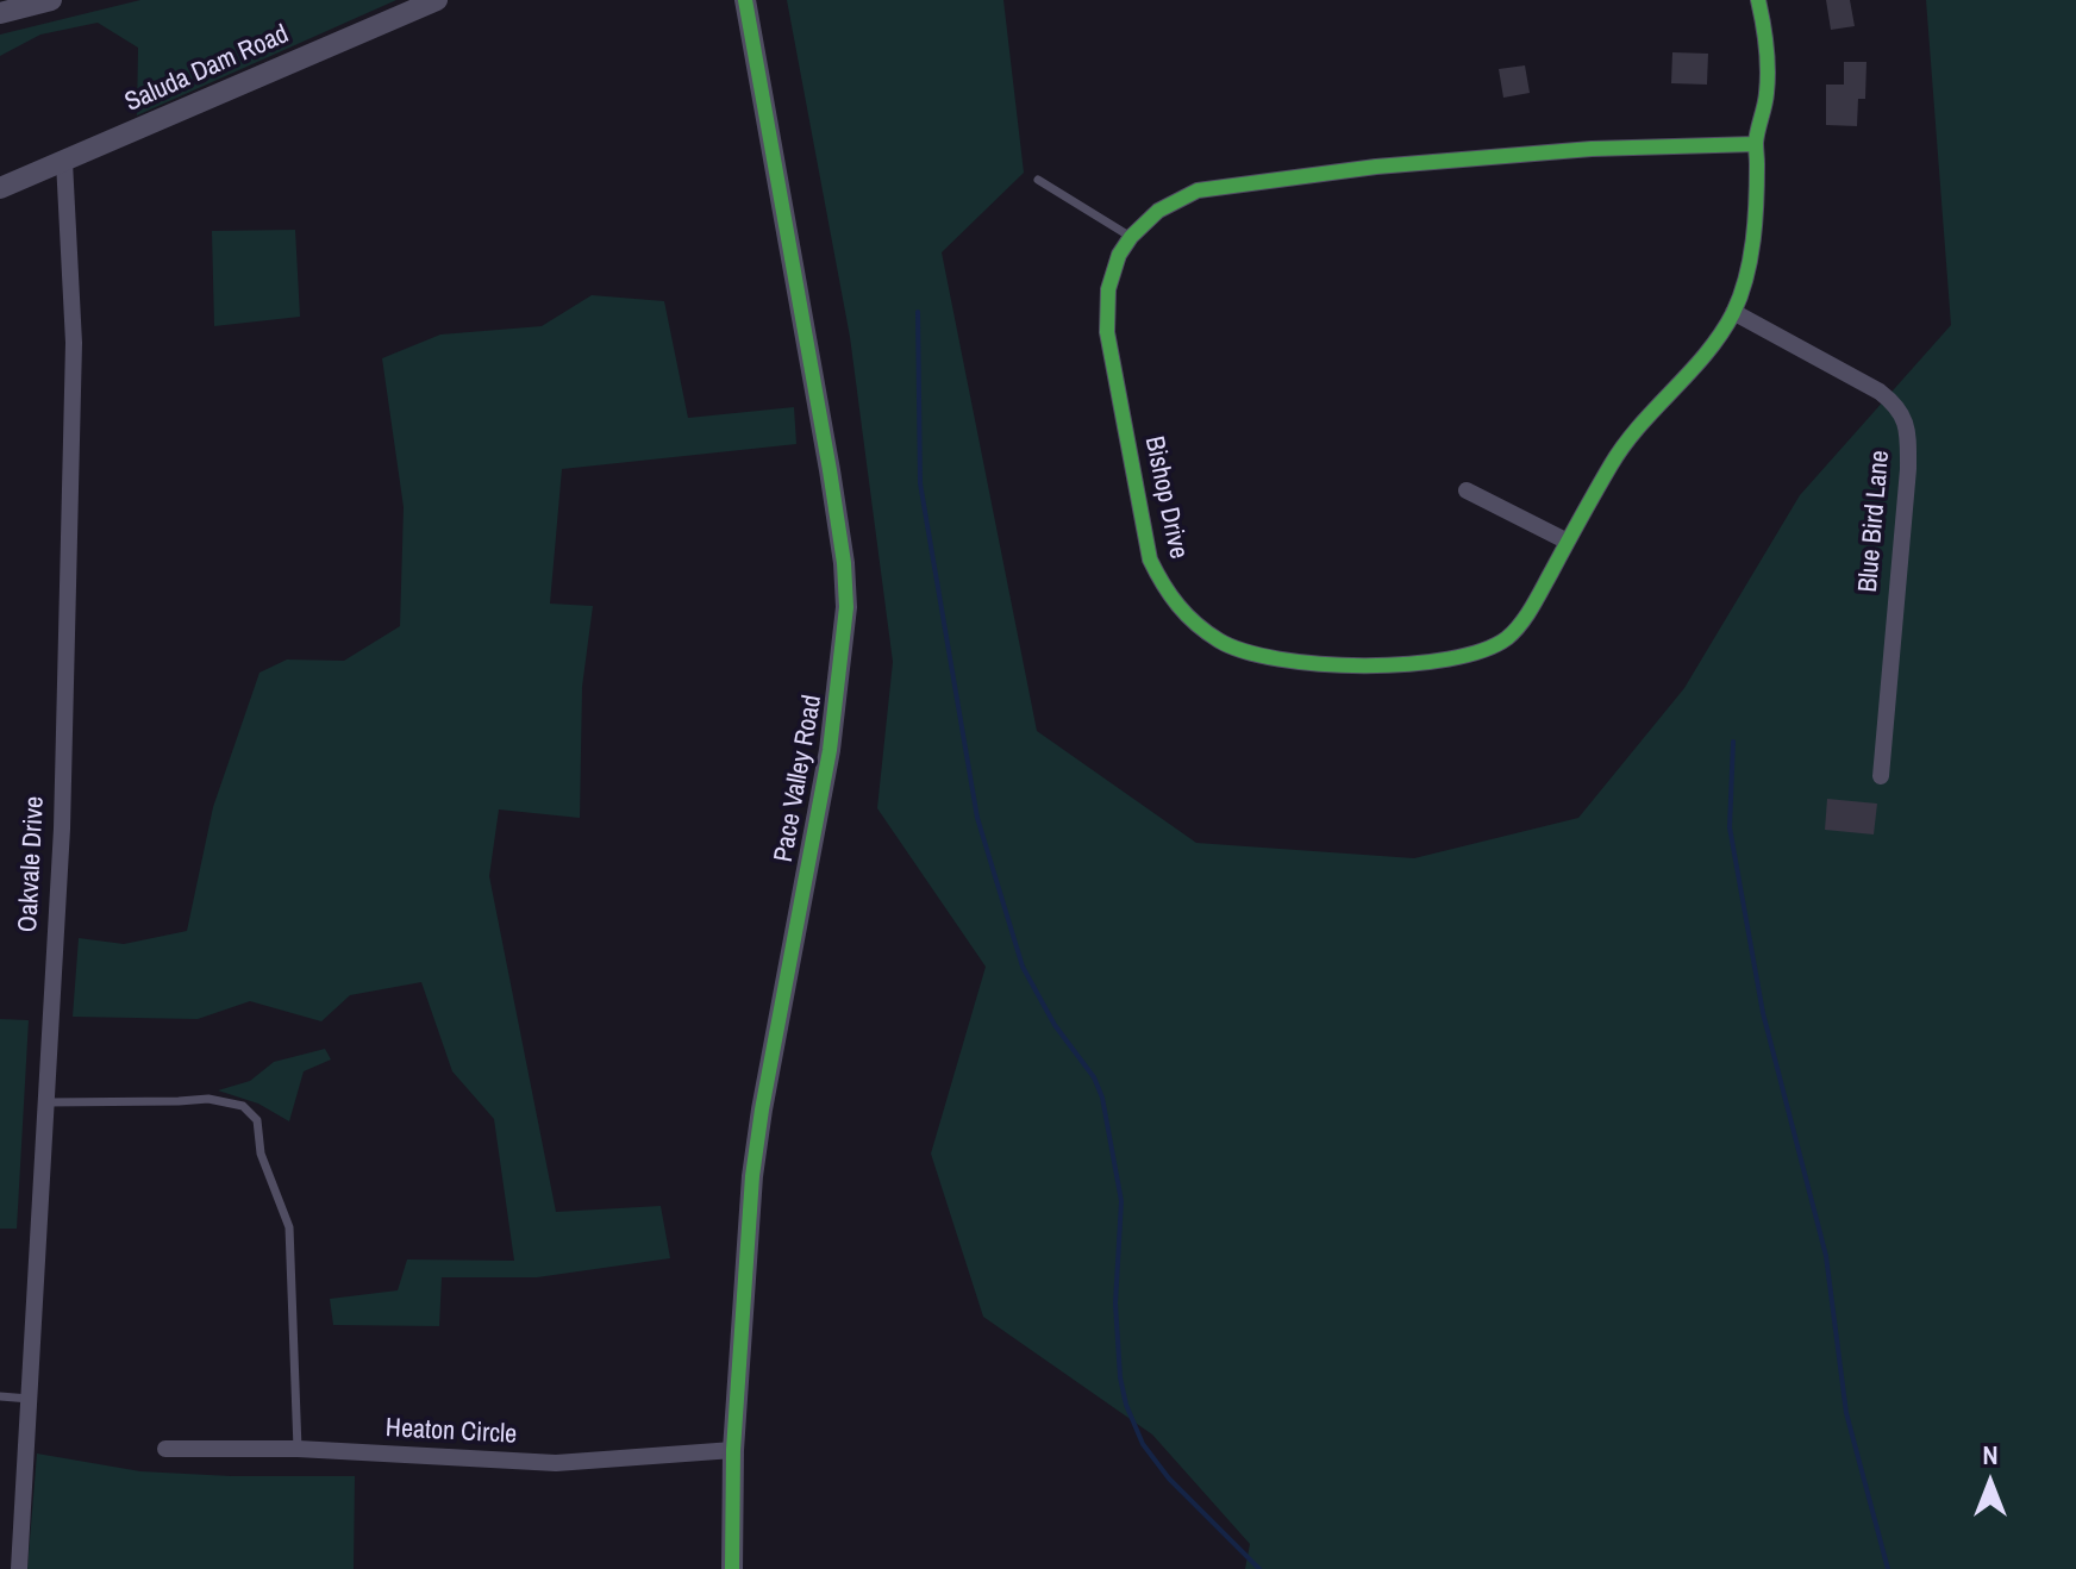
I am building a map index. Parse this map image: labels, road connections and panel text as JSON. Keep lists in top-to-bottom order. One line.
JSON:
{"streets":{"street":["Saluda Dam Road","Bishop Drive","Blue Bird Lane","Pace Valley Road","Oakvale Drive","Heaton Circle"]},"crossings":[["Saluda Dam Road","Oakvale Drive"],["Bishop Drive","Blue Bird Lane"],["Pace Valley Road","Heaton Circle"]],"north":"top"}
